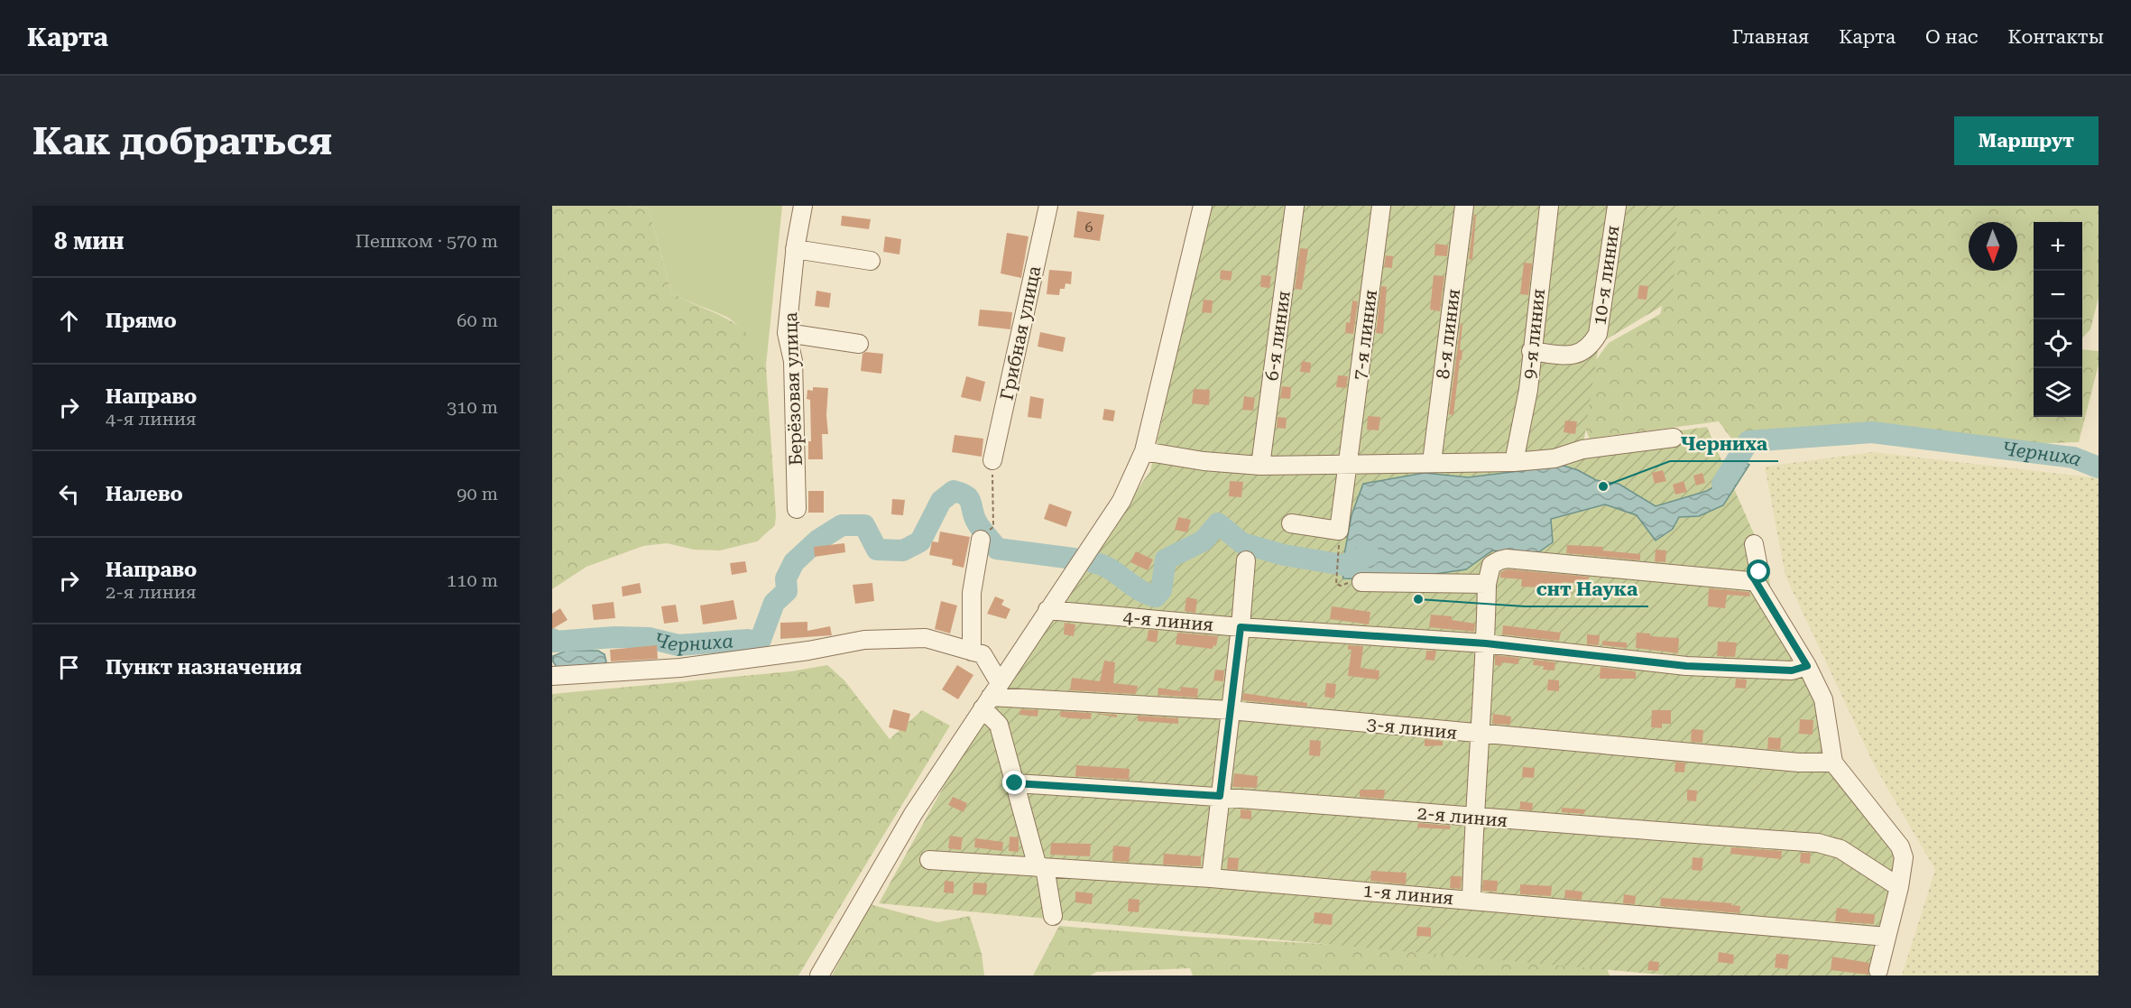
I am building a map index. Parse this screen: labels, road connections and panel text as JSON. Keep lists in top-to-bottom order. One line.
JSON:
{"streets":{"street":["10-я линия","Грибная улица","8-я линия","9-я линия","7-я линия","6-я линия","Берёзовая улица","4-я линия","3-я линия","2-я линия","1-я линия"]},"crossings":[["10-я линия","9-я линия"]],"water":["Черниха"],"places":["Черниха","снт Наука"],"house_numbers":["6"],"north":"bottom","page":{"header":"Карта","nav":["Главная","Карта","О нас","Контакты"],"buttons":"Маршрут","title":"Как добраться","heading":["8 мин","Пешком · 570 m"],"map_buttons":["+","−"],"list":[["Прямо","60 m"],["Направо","4-я линия","310 m"],["Налево","90 m"],["Направо","2-я линия","110 m"],"Пункт назначения"]}}
